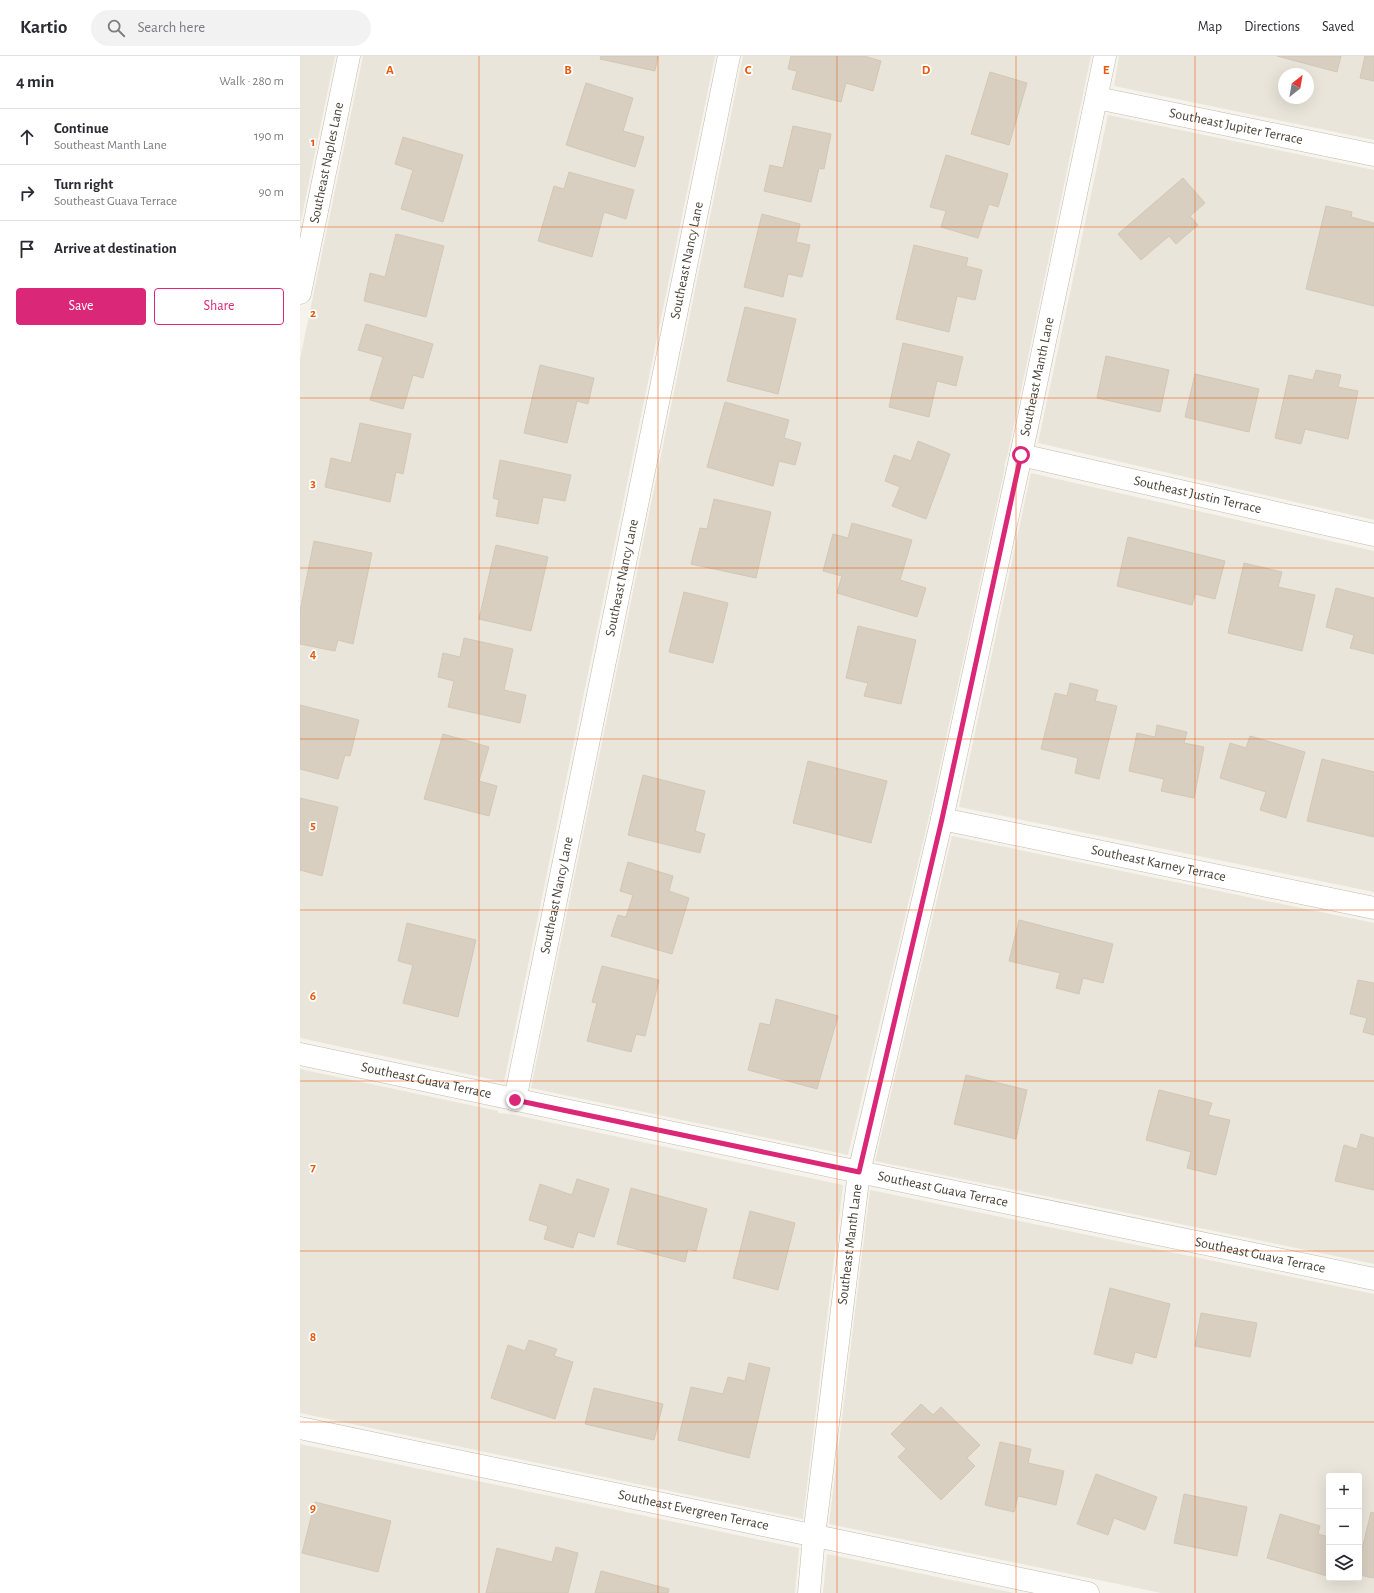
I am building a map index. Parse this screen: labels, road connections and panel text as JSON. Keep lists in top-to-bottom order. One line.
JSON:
{"streets":{"street":["Southeast Jupiter Terrace","Southeast Naples Lane","Southeast Nancy Lane","Southeast Manth Lane","Southeast Justin Terrace","Southeast Karney Terrace","Southeast Guava Terrace","Southeast Evergreen Terrace"]},"crossings":[["Southeast Jupiter Terrace","Southeast Manth Lane"],["Southeast Nancy Lane","Southeast Guava Terrace"],["Southeast Manth Lane","Southeast Justin Terrace"],["Southeast Manth Lane","Southeast Karney Terrace"],["Southeast Manth Lane","Southeast Guava Terrace"],["Southeast Manth Lane","Southeast Evergreen Terrace"]],"north":"top right","page":{"header":"Kartio","search":"Search here","nav":["Map","Directions","Saved"],"heading":["4 min","Walk · 280 m"],"list":[["Continue","Southeast Manth Lane","190 m"],["Turn right","Southeast Guava Terrace","90 m"],"Arrive at destination"],"buttons":["Save","Share"],"map_buttons":["+","−"]},"grid":{"columns":["A","B","C","D","E"],"rows":["1","2","3","4","5","6","7","8","9"]}}
